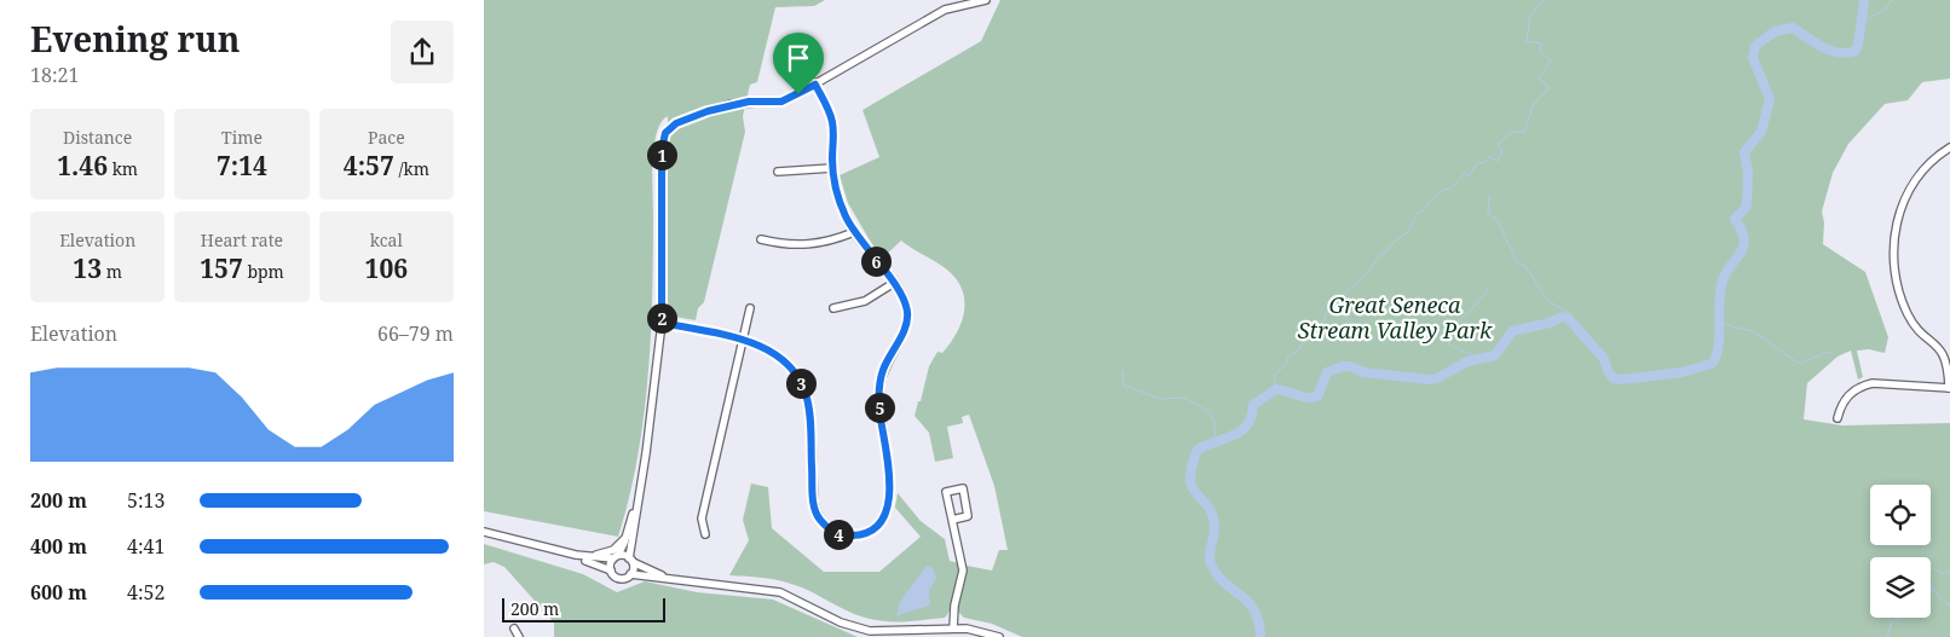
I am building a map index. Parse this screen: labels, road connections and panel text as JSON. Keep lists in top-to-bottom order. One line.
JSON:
{"parks":["Great Seneca Stream Valley Park"],"scale_bar":"200 m","page":{"heading":["Evening run","18:21"],"stats":[["Distance","1.46 km"],["Time","7:14"],["Pace","4:57 /km"],["Elevation","13 m"],["Heart rate","157 bpm"],["kcal","106"]],"pins":["1","6","2","3","5","4"],"chart":["Elevation","66–79 m"],"list":[{"name":"200 m","note":"5:13"},{"name":"400 m","note":"4:41"},{"name":"600 m","note":"4:52"}],"scale":"200 m"}}
